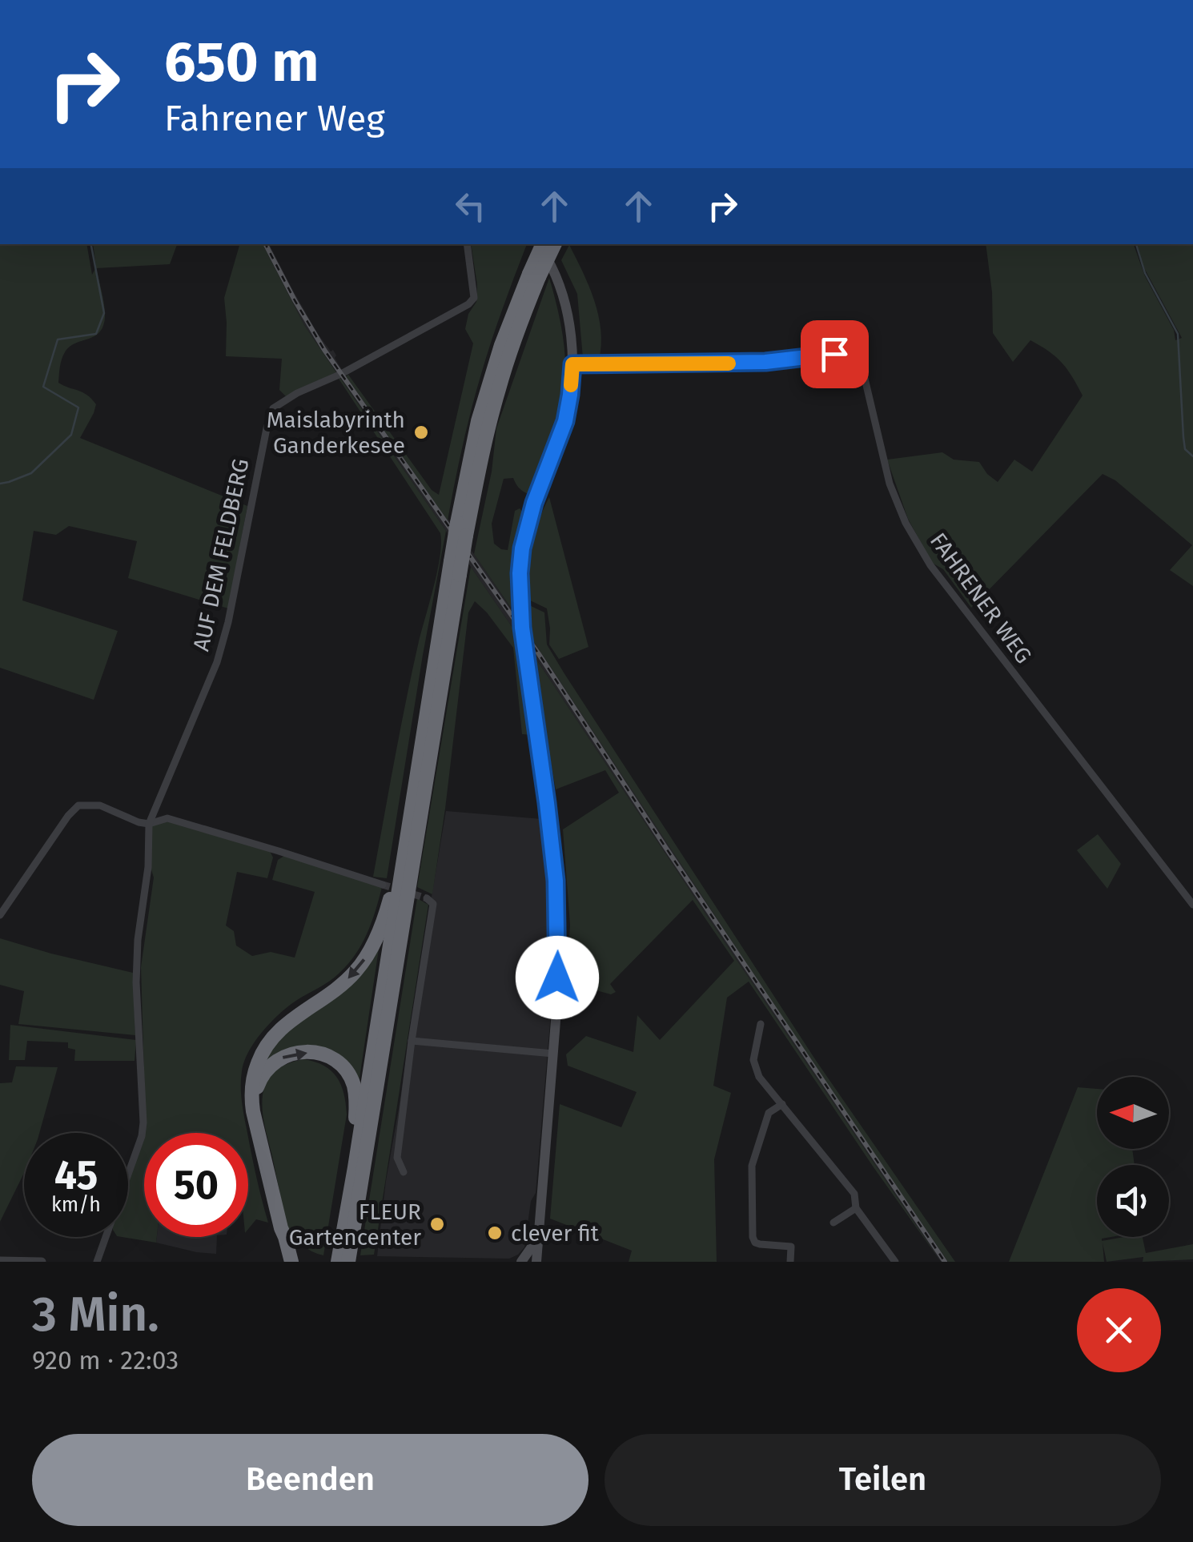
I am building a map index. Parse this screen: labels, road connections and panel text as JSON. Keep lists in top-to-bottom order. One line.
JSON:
{"streets":{"street":["AUF DEM FELDBERG","FAHRENER WEG"]},"places":["Maislabyrinth Ganderkesee","FLEUR Gartencenter","clever fit"],"north":"left","page":{"turn":["650 m","Fahrener Weg"],"speed":"45 km/h","limit":"50","heading":["3 Min.","920 m · 22:03"],"buttons":["Beenden","Teilen"]}}
